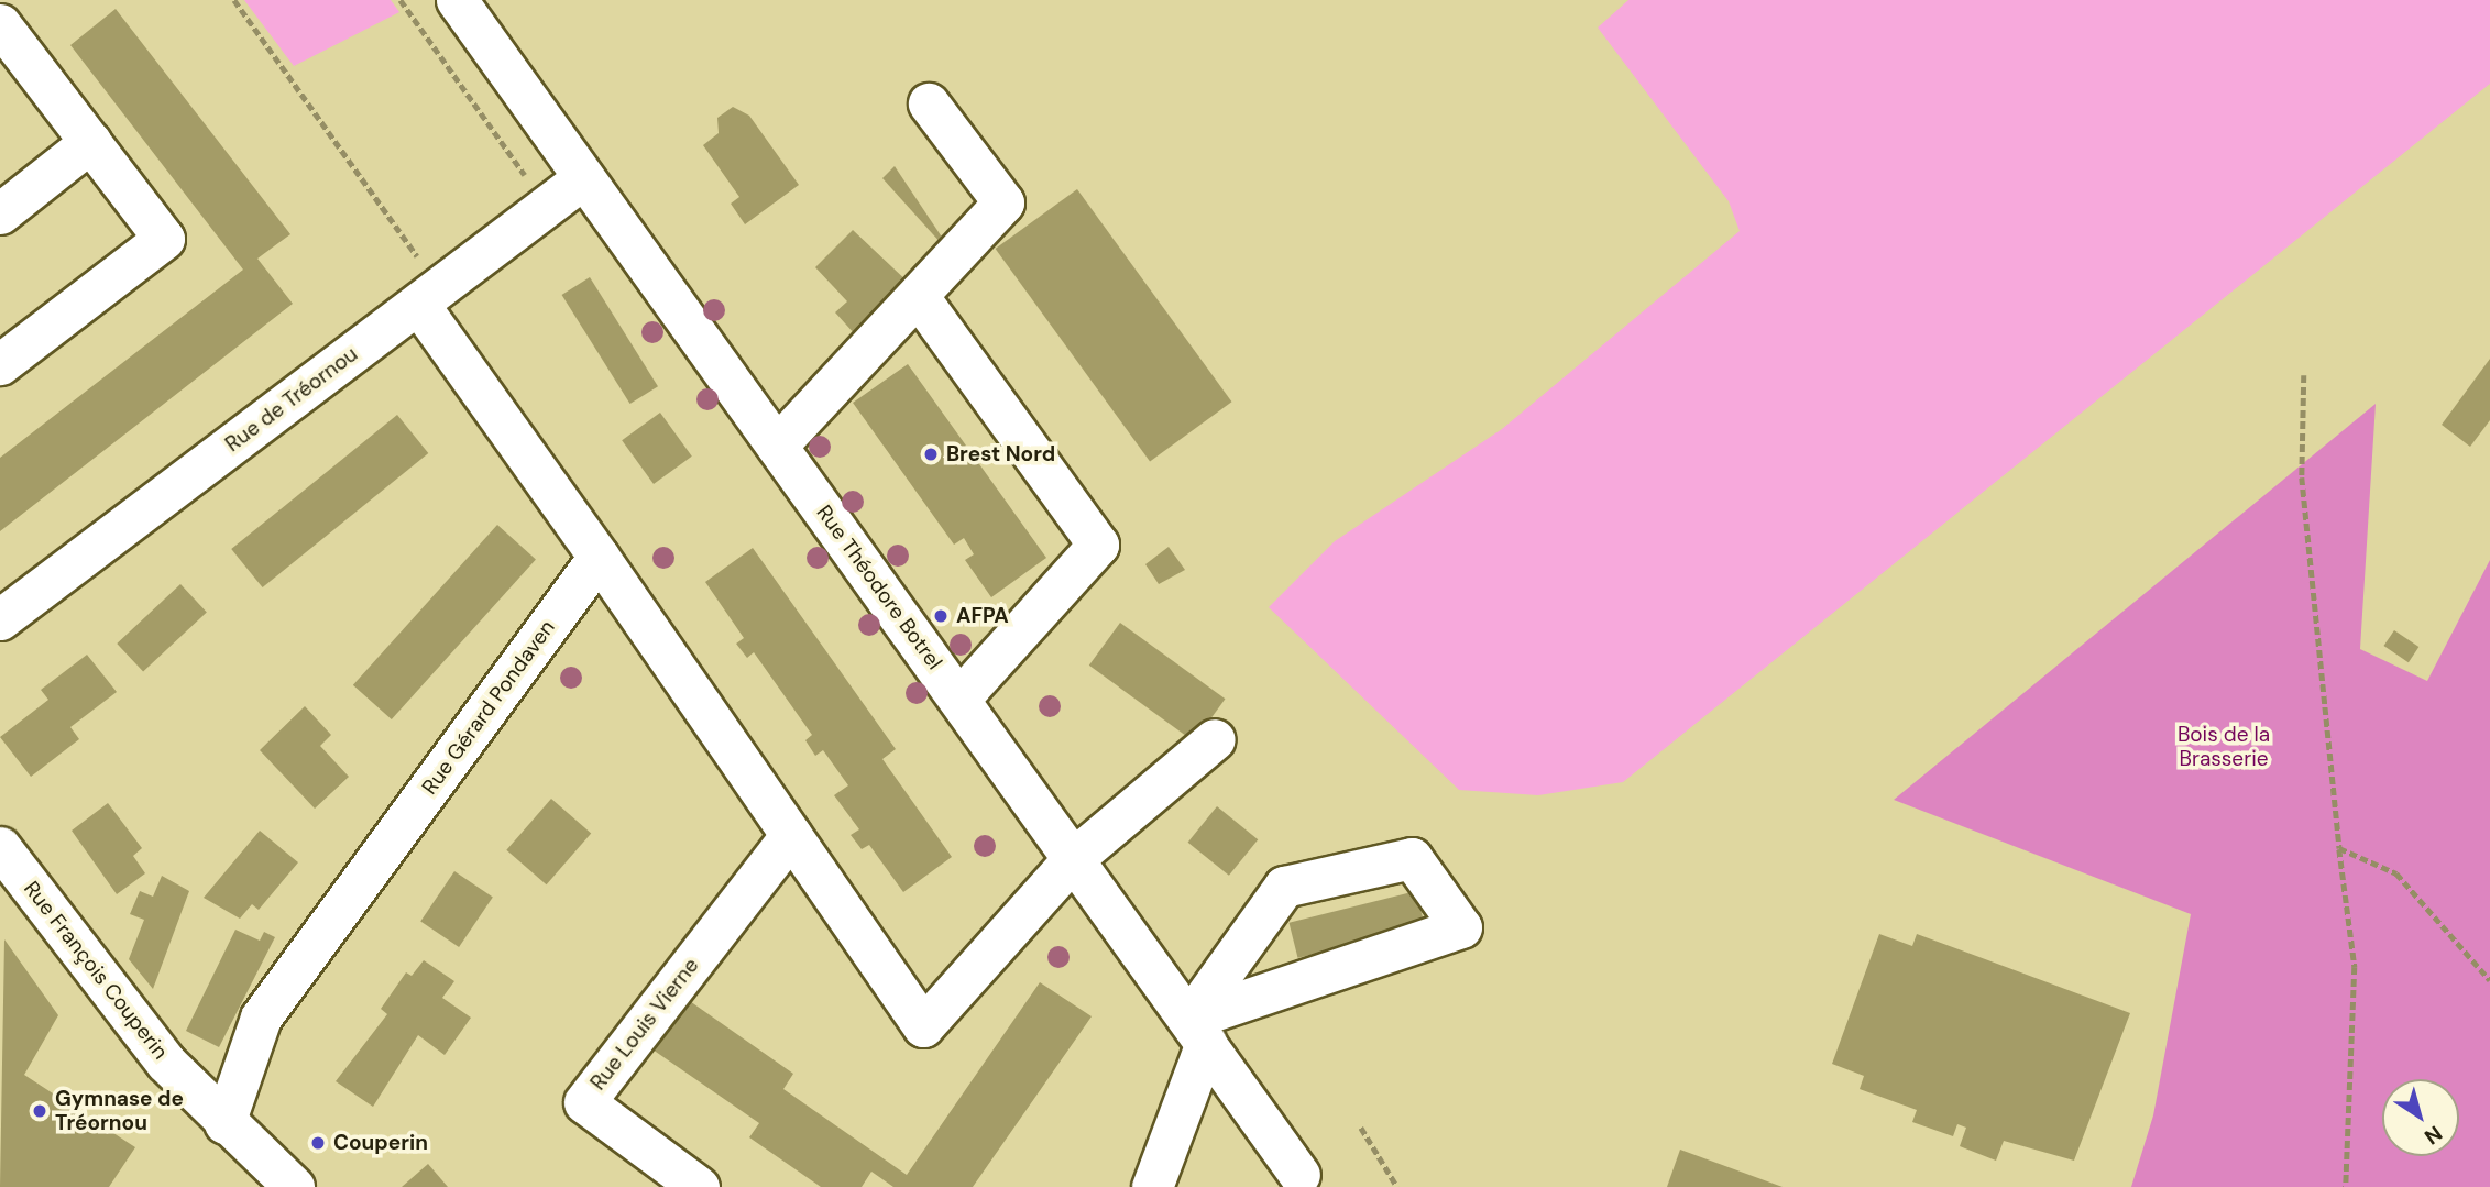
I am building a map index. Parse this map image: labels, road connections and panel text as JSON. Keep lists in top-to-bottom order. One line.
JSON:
{"streets":{"street":["Rue de Tréornou","Rue Théodore Botrel","Rue Gérard Pondaven","Rue François Couperin","Rue Louis Vierne"]},"crossings":[["Rue de Tréornou","Rue Théodore Botrel"],["Rue Gérard Pondaven","Rue François Couperin"]],"parks":["Bois de la Brasserie"],"places":["Brest Nord","AFPA","Gymnase de Tréornou","Couperin"],"north":"bottom right"}
